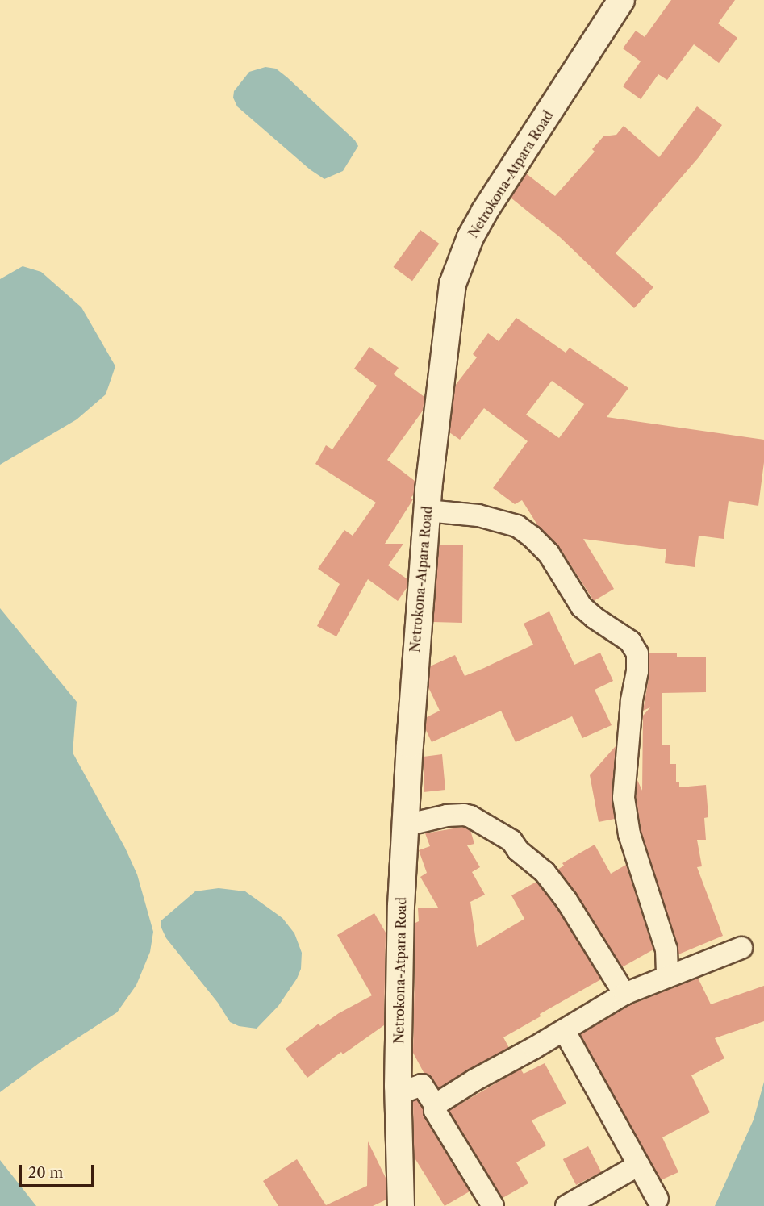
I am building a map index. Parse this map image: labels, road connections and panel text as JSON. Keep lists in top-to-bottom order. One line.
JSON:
{"streets":{"street":["Netrokona-Atpara Road"]},"scale_bar":"20 m"}
